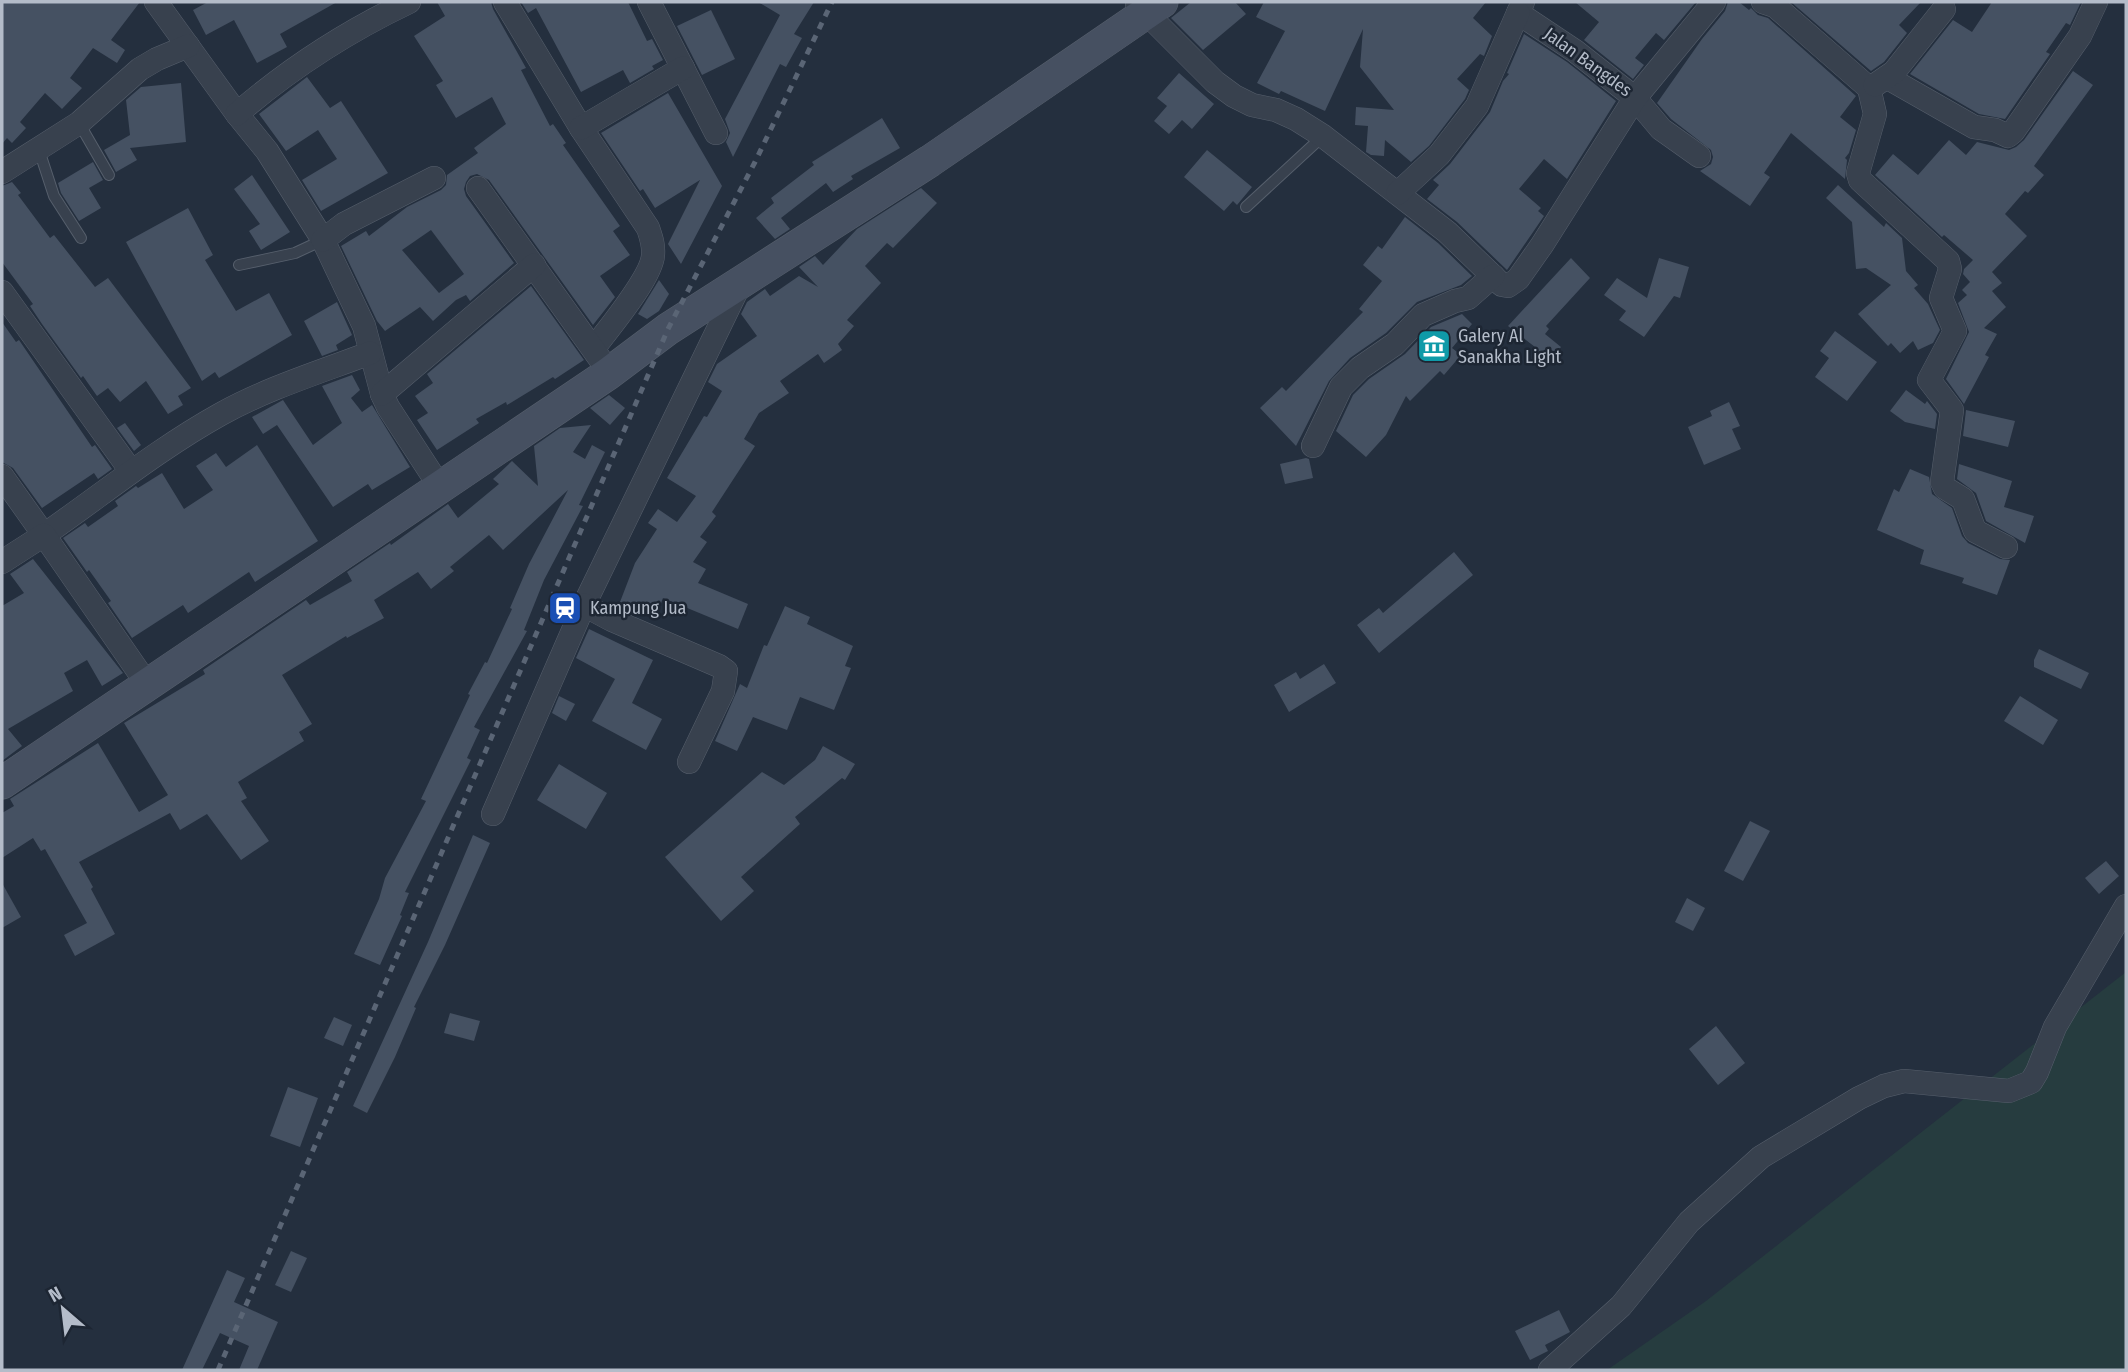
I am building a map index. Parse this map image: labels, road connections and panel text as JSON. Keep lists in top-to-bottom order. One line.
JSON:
{"streets":{"street":["Jalan Bangdes"]},"places":{"museum":["Galery Al Sanakha Light"],"station":["Kampung Jua"]},"north":"top left"}
